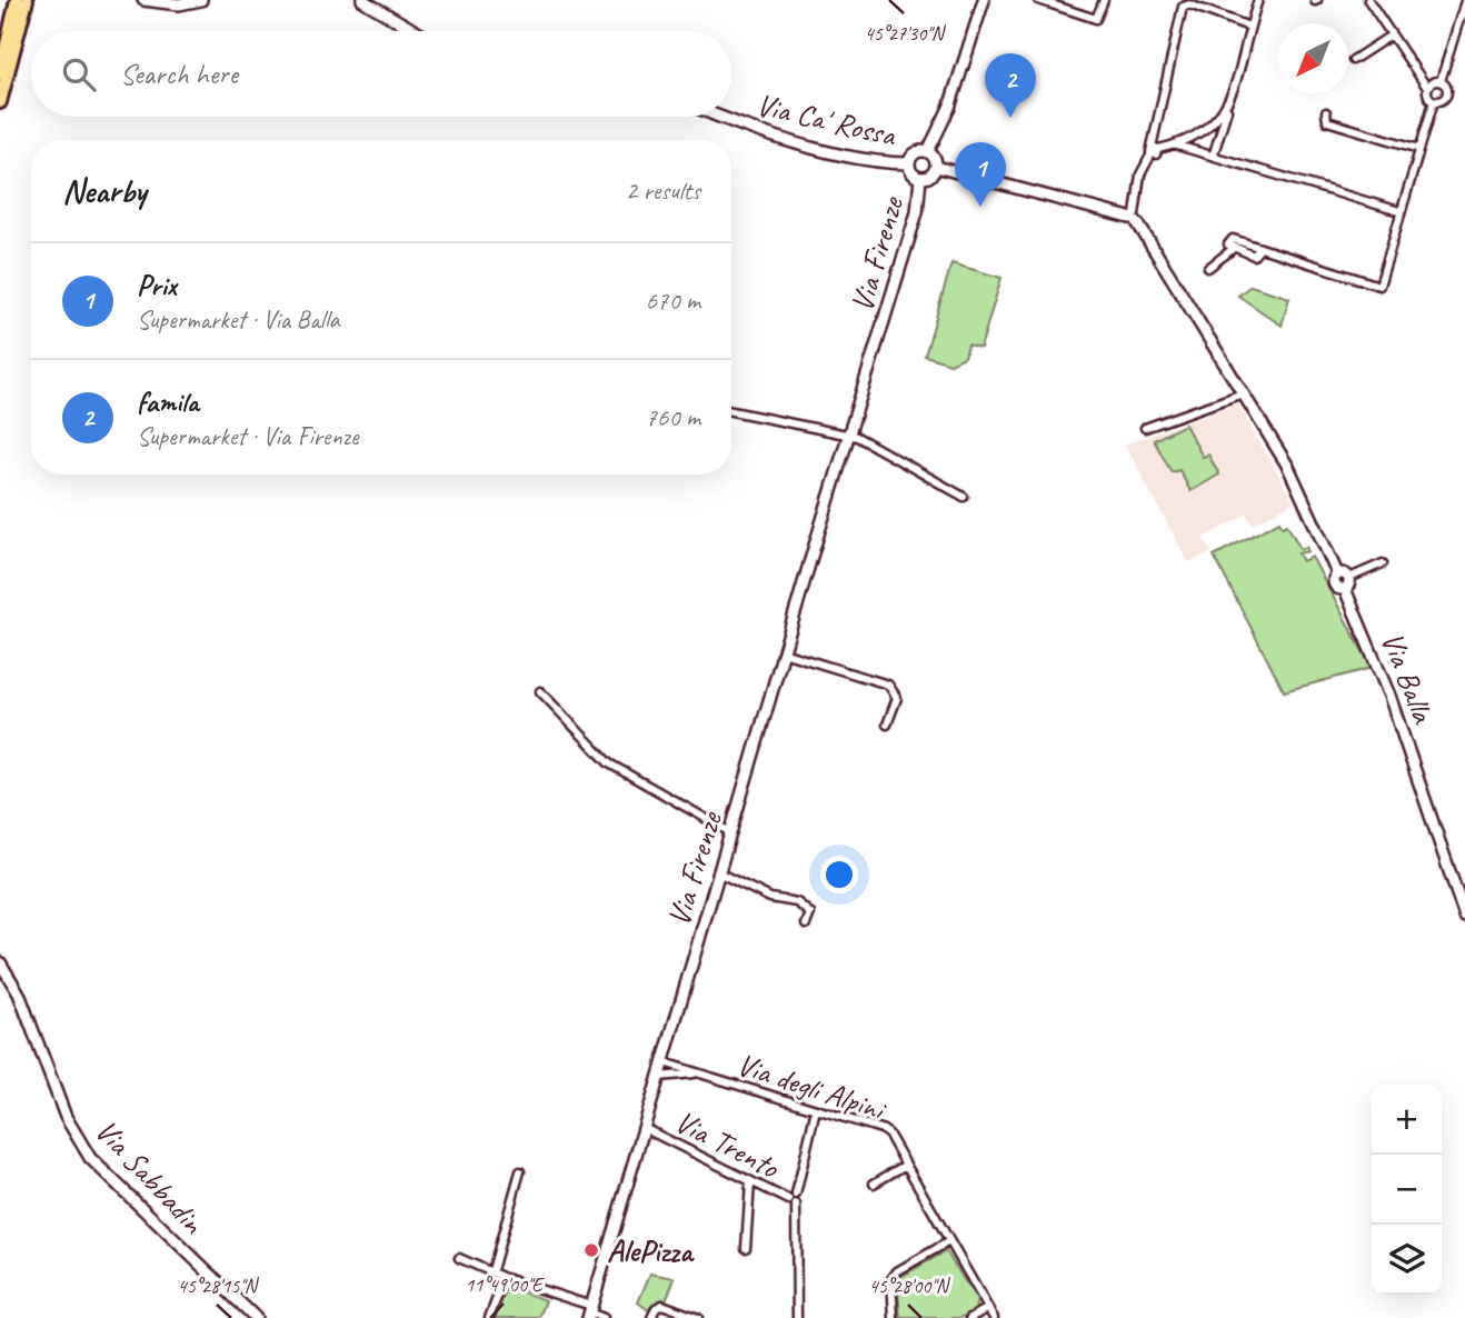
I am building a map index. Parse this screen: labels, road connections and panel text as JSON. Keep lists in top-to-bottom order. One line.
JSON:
{"streets":{"street":["Via Ca' Rossa","Via Firenze","Via Balla","Via degli Alpini","Via Trento","Via Sabbadin"]},"crossings":[["Via Ca' Rossa","Via Firenze"],["Via Firenze","Via degli Alpini"],["Via Firenze","Via Trento"],["Via degli Alpini","Via Trento"]],"places":["AlePizza"],"north":"bottom left","page":{"search":"Search here","pins":["2","1"],"heading":["Nearby","2 results"],"list":[{"mark":"1","name":"Prix","note":"Supermarket · Via Balla","value":"670 m"},{"mark":"2","name":"famila","note":"Supermarket · Via Firenze","value":"760 m"}],"map_buttons":["+","−"]},"coordinates":["45°27'30\"N","11°49'00\"E","45°28'15\"N","45°28'00\"N"]}
